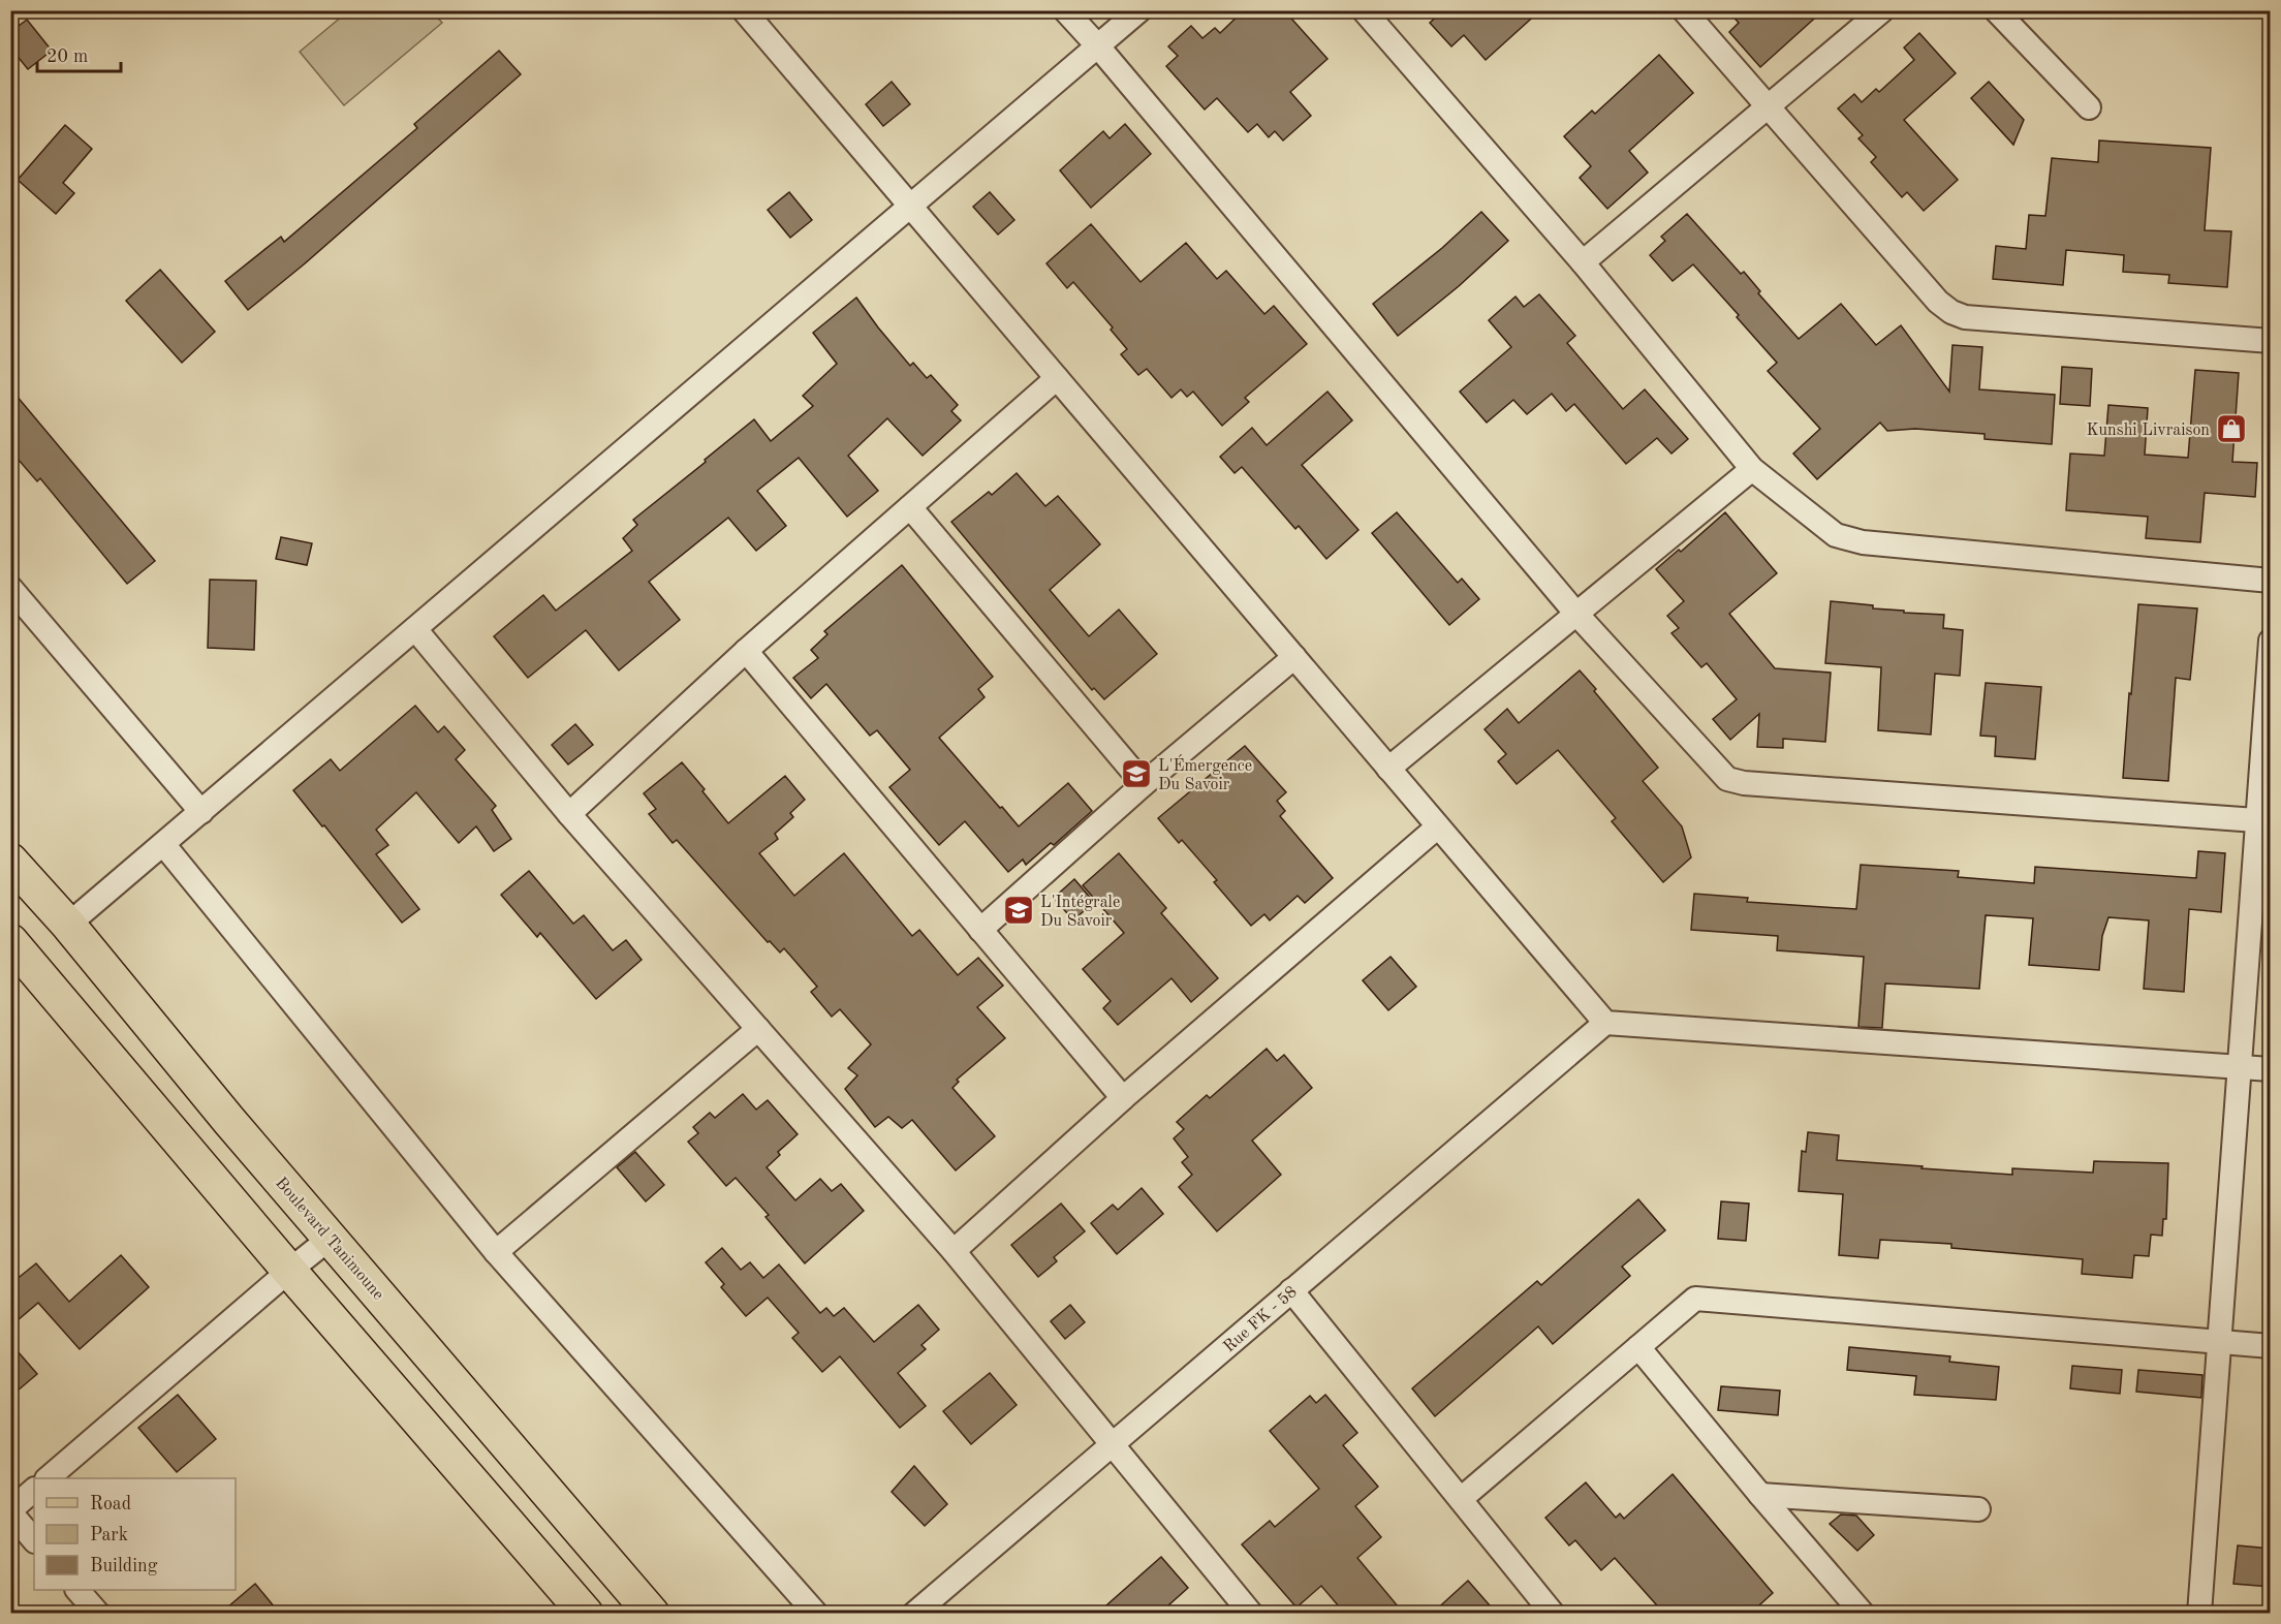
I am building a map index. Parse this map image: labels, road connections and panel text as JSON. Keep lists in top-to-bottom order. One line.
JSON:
{"streets":{"main road":["Boulevard Tanimoune"],"street":["Rue FK - 58"]},"places":{"shop":["Kunshi Livraison"],"school or university":["L'Émergence Du Savoir","L'Intégrale Du Savoir"]},"legend":["Road","Park","Building"],"scale_bar":"20 m"}
